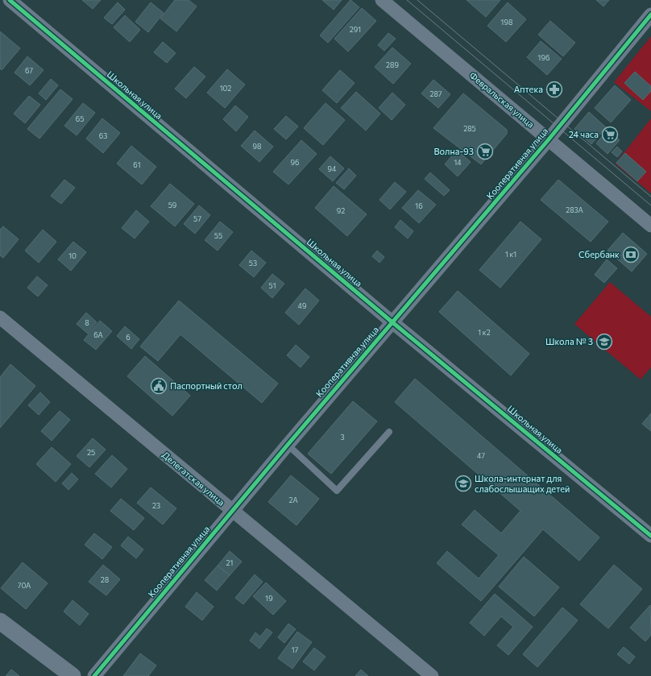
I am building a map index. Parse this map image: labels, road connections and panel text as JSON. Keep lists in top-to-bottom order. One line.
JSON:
{"streets":{"street":["Школьная улица","Февральская улица","Кооперативная улица","Делегатская улица"]},"crossings":[["Школьная улица","Кооперативная улица"],["Февральская улица","Кооперативная улица"],["Кооперативная улица","Делегатская улица"]],"places":{"pharmacy":["Аптека"],"supermarket":["24 часа","Волна-93"],"bank":["Сбербанк"],"school or university":["Школа № 3","Школа-интернат для слабослышащих детей"],"public building":["Паспортный стол"]},"house_numbers":["198","291","196","289","67","102","287","65","285","63","98","96","14","61","94","59","16","283А","92","57","55","1 к1","10","53","51","49","8","1 к2","6А","6","3","25","47","2А","23","21","28","70А","19","17"]}
